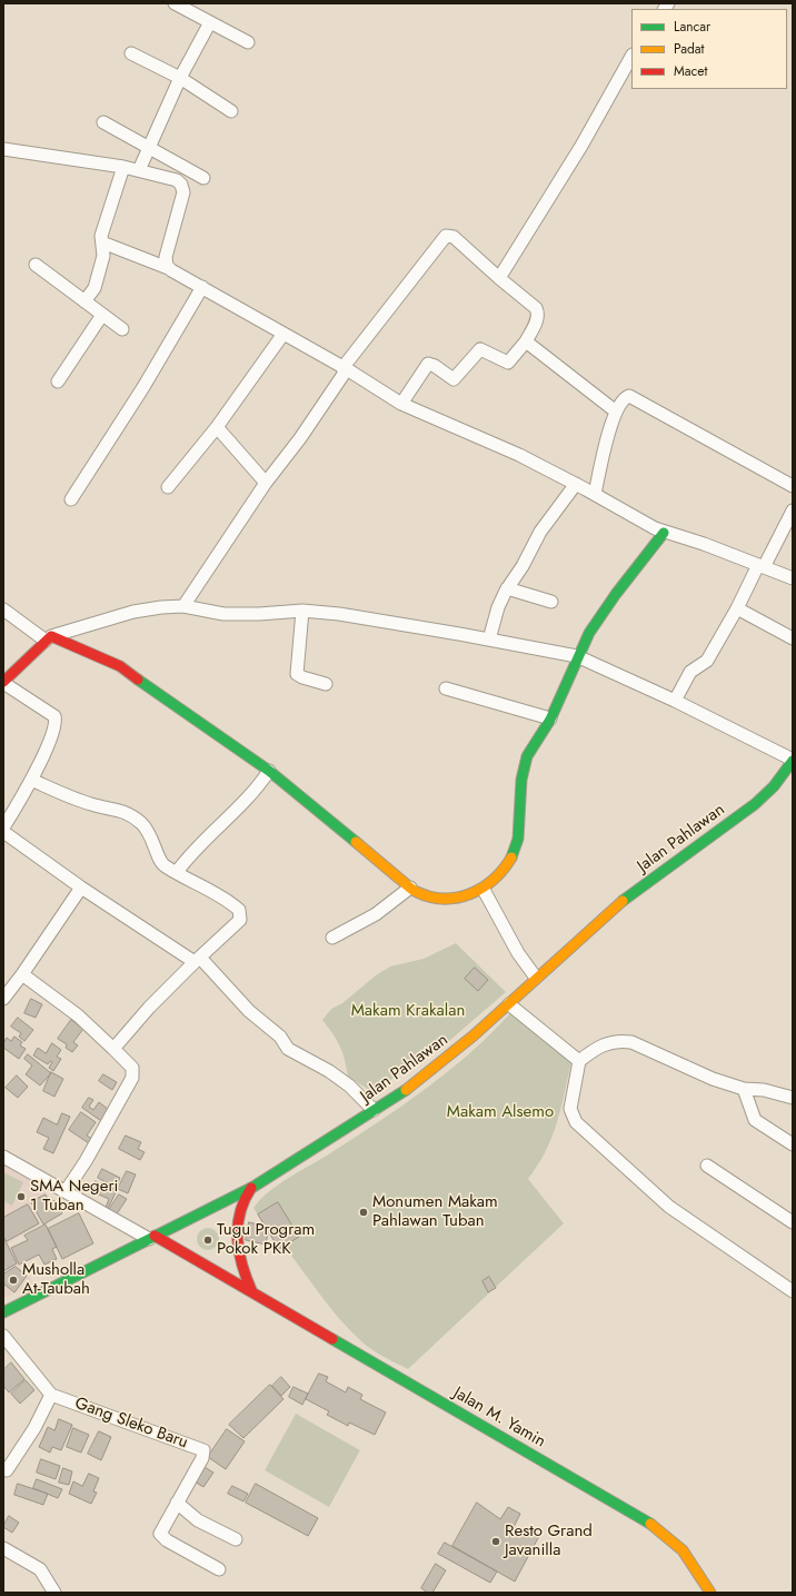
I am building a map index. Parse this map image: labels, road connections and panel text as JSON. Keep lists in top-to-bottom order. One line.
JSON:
{"streets":{"main road":["Jalan Pahlawan","Jalan M. Yamin"],"street":["Gang Sleko Baru"]},"crossings":[["Jalan Pahlawan","Jalan M. Yamin"]],"parks":["Makam Krakalan","Makam Alsemo"],"places":["SMA Negeri 1 Tuban","Monumen Makam Pahlawan Tuban","Tugu Program Pokok PKK","Musholla At-Taubah","Resto Grand Javanilla"],"legend":["Lancar","Padat","Macet"]}
